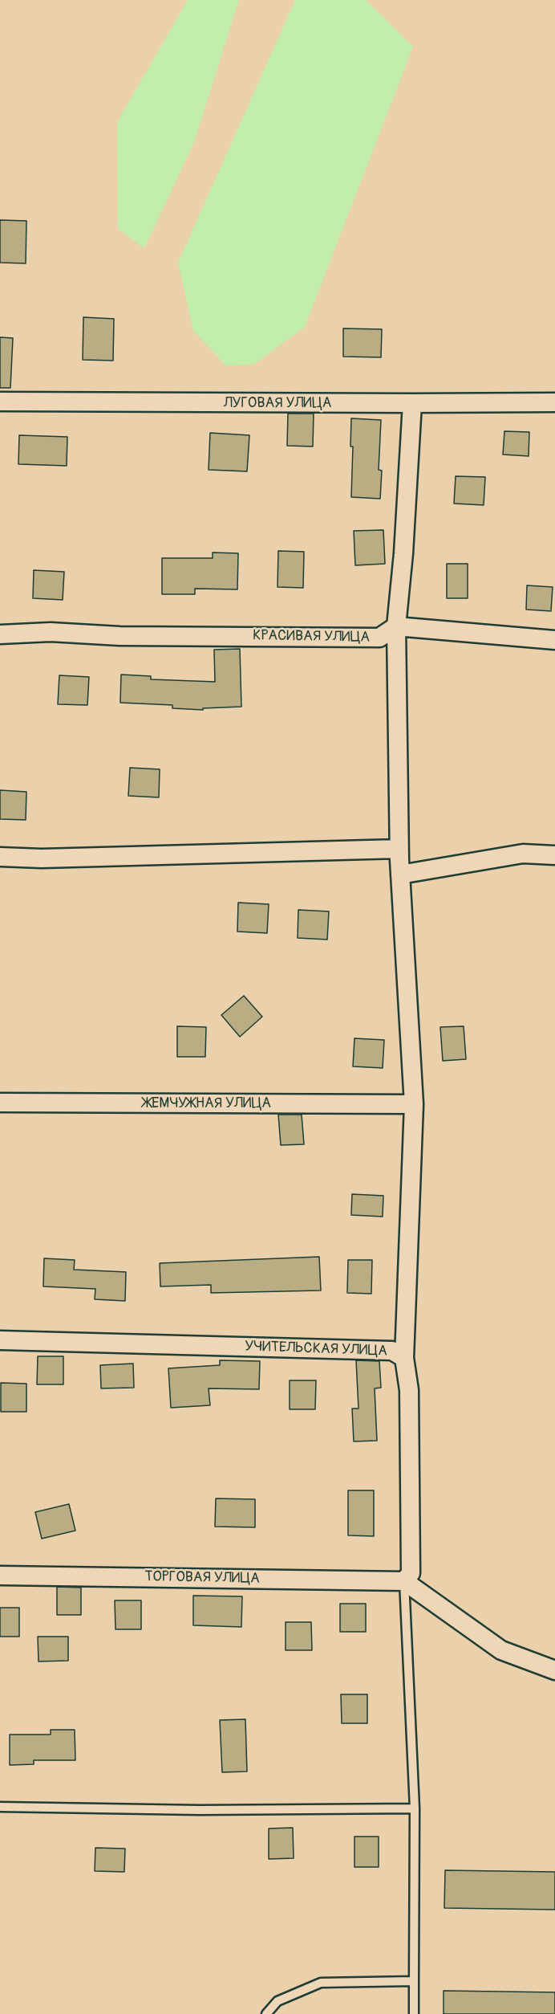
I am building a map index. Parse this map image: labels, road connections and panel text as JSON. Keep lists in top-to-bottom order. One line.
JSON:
{"streets":{"street":["ЛУГОВАЯ УЛИЦА","КРАСИВАЯ УЛИЦА","ЖЕМЧУЖНАЯ УЛИЦА","УЧИТЕЛЬСКАЯ УЛИЦА","ТОРГОВАЯ УЛИЦА"]},"crossings":[["УЧИТЕЛЬСКАЯ УЛИЦА","ТОРГОВАЯ УЛИЦА"]]}
